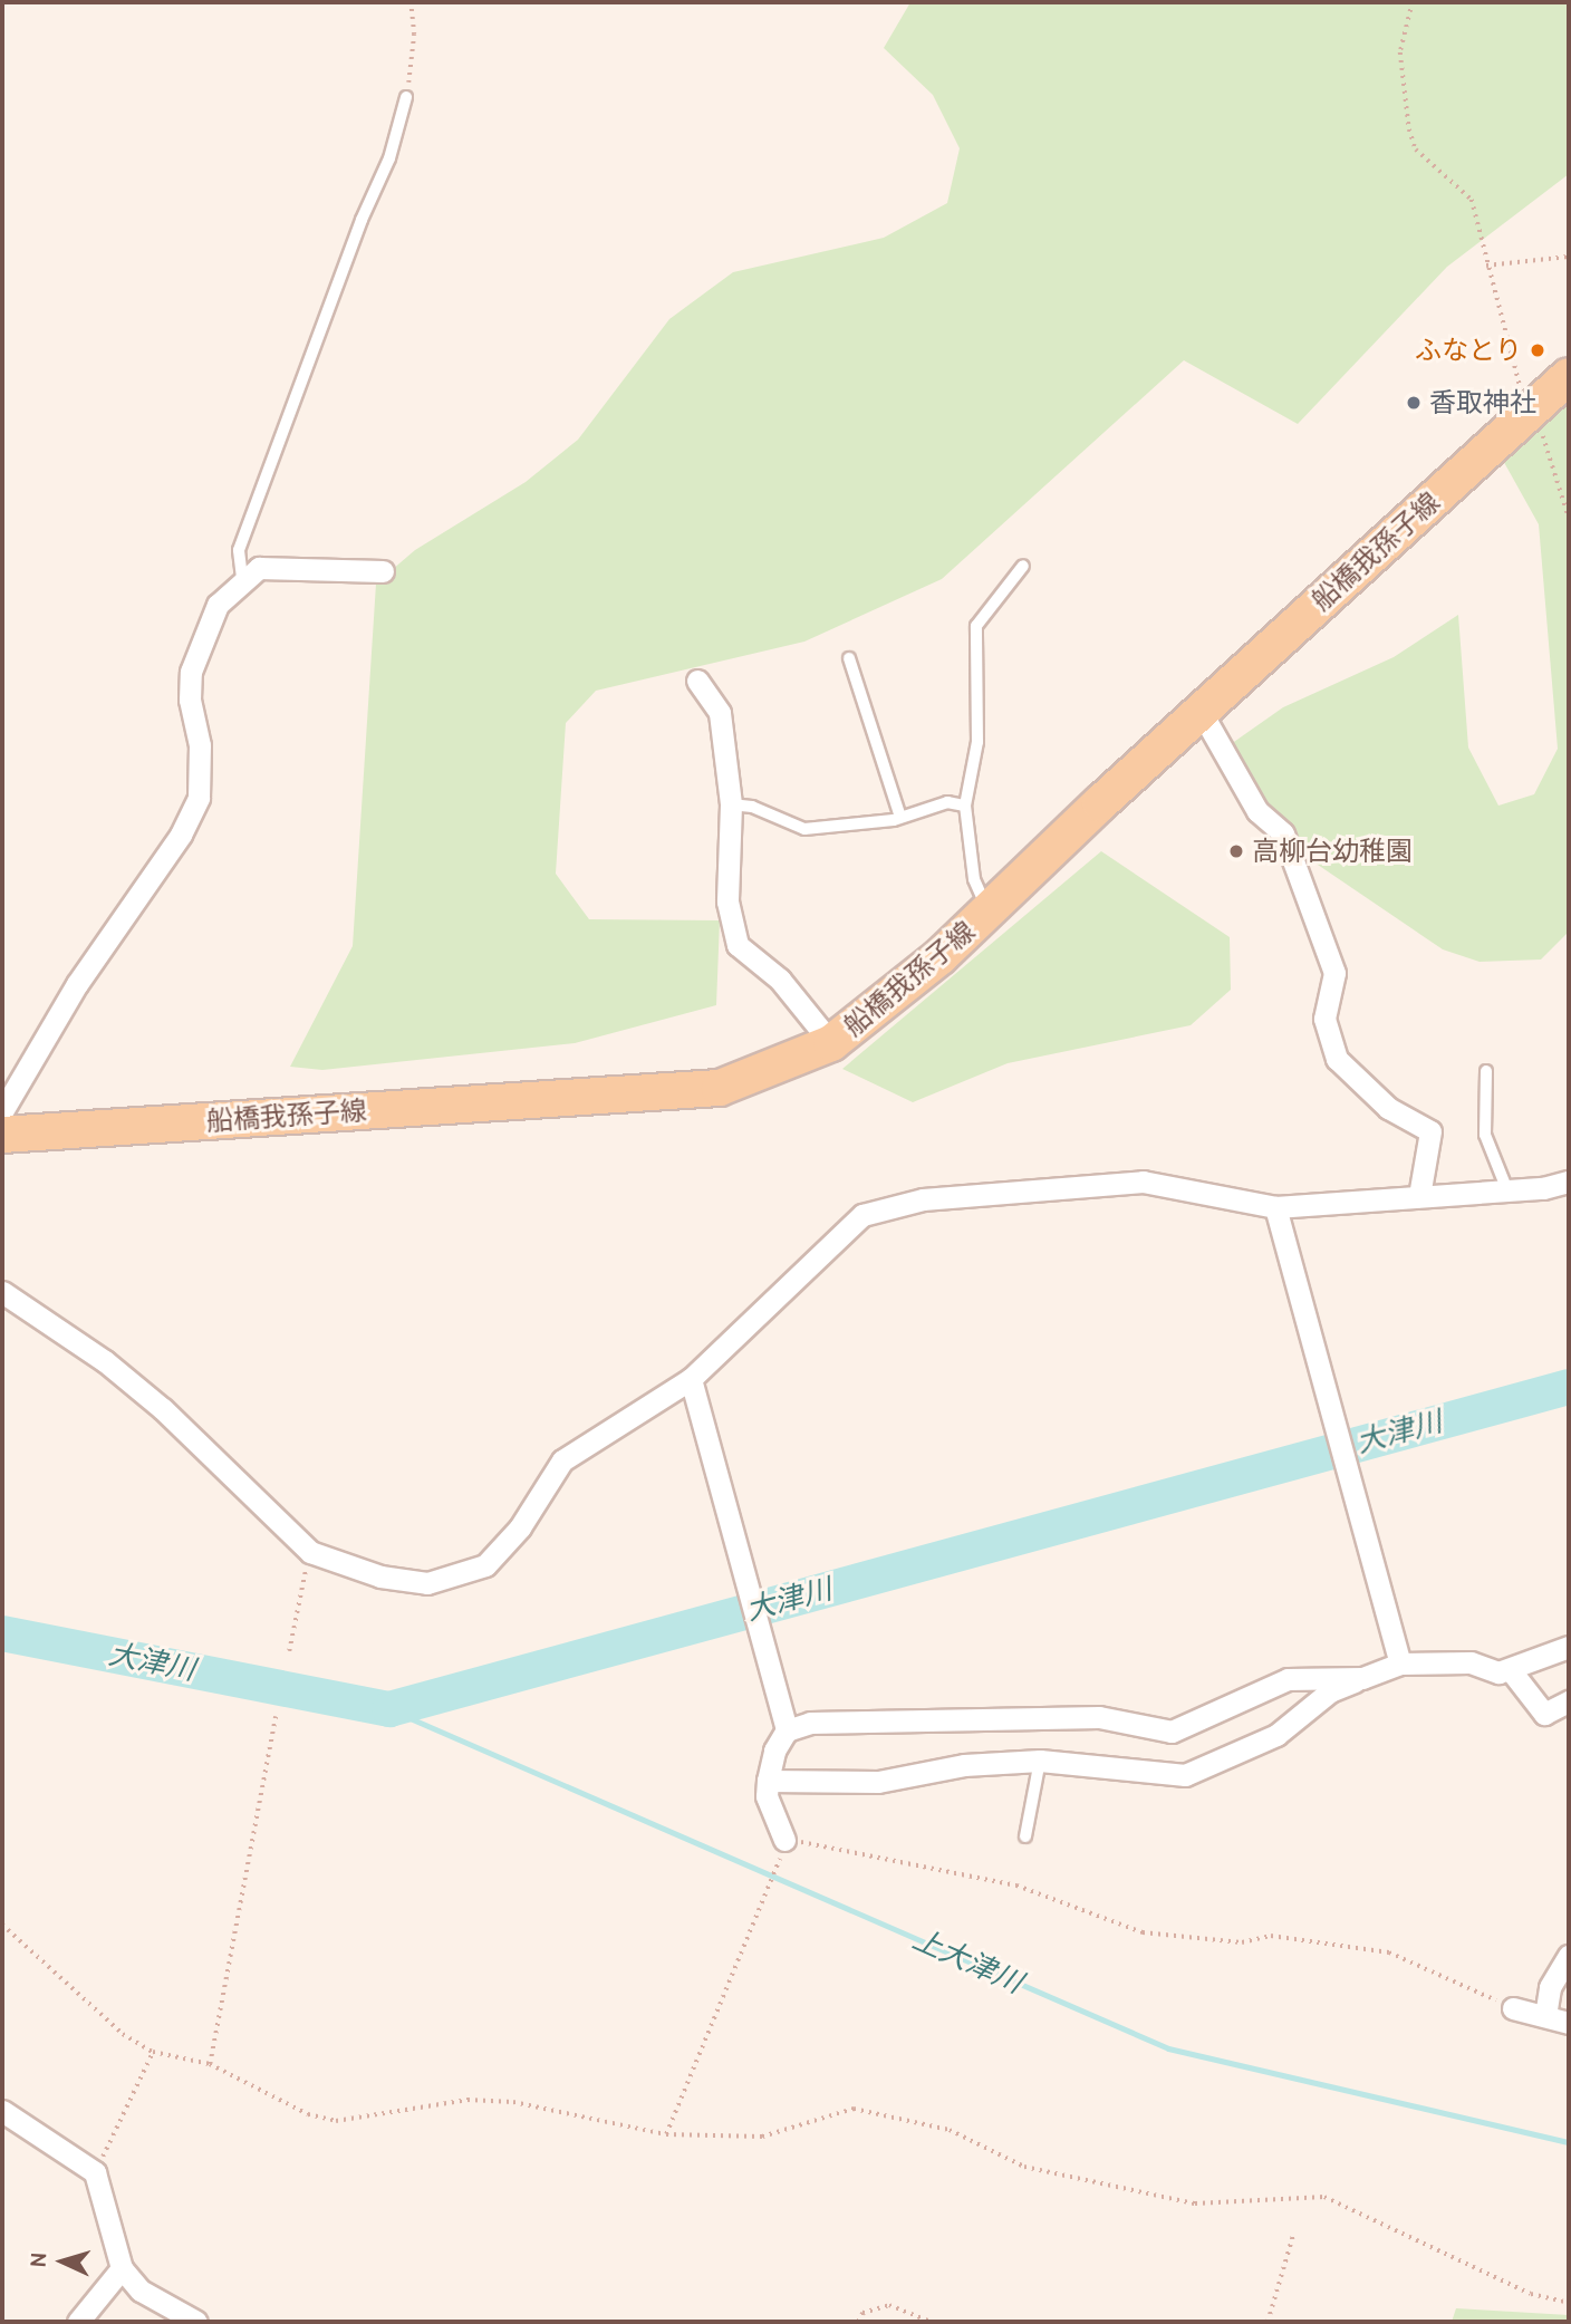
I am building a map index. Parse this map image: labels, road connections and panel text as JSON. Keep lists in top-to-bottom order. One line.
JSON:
{"streets":{"main road":["船橋我孫子線"]},"water":["大津川","上大津川"],"places":["ふなとり","香取神社","高柳台幼稚園"],"north":"left"}
